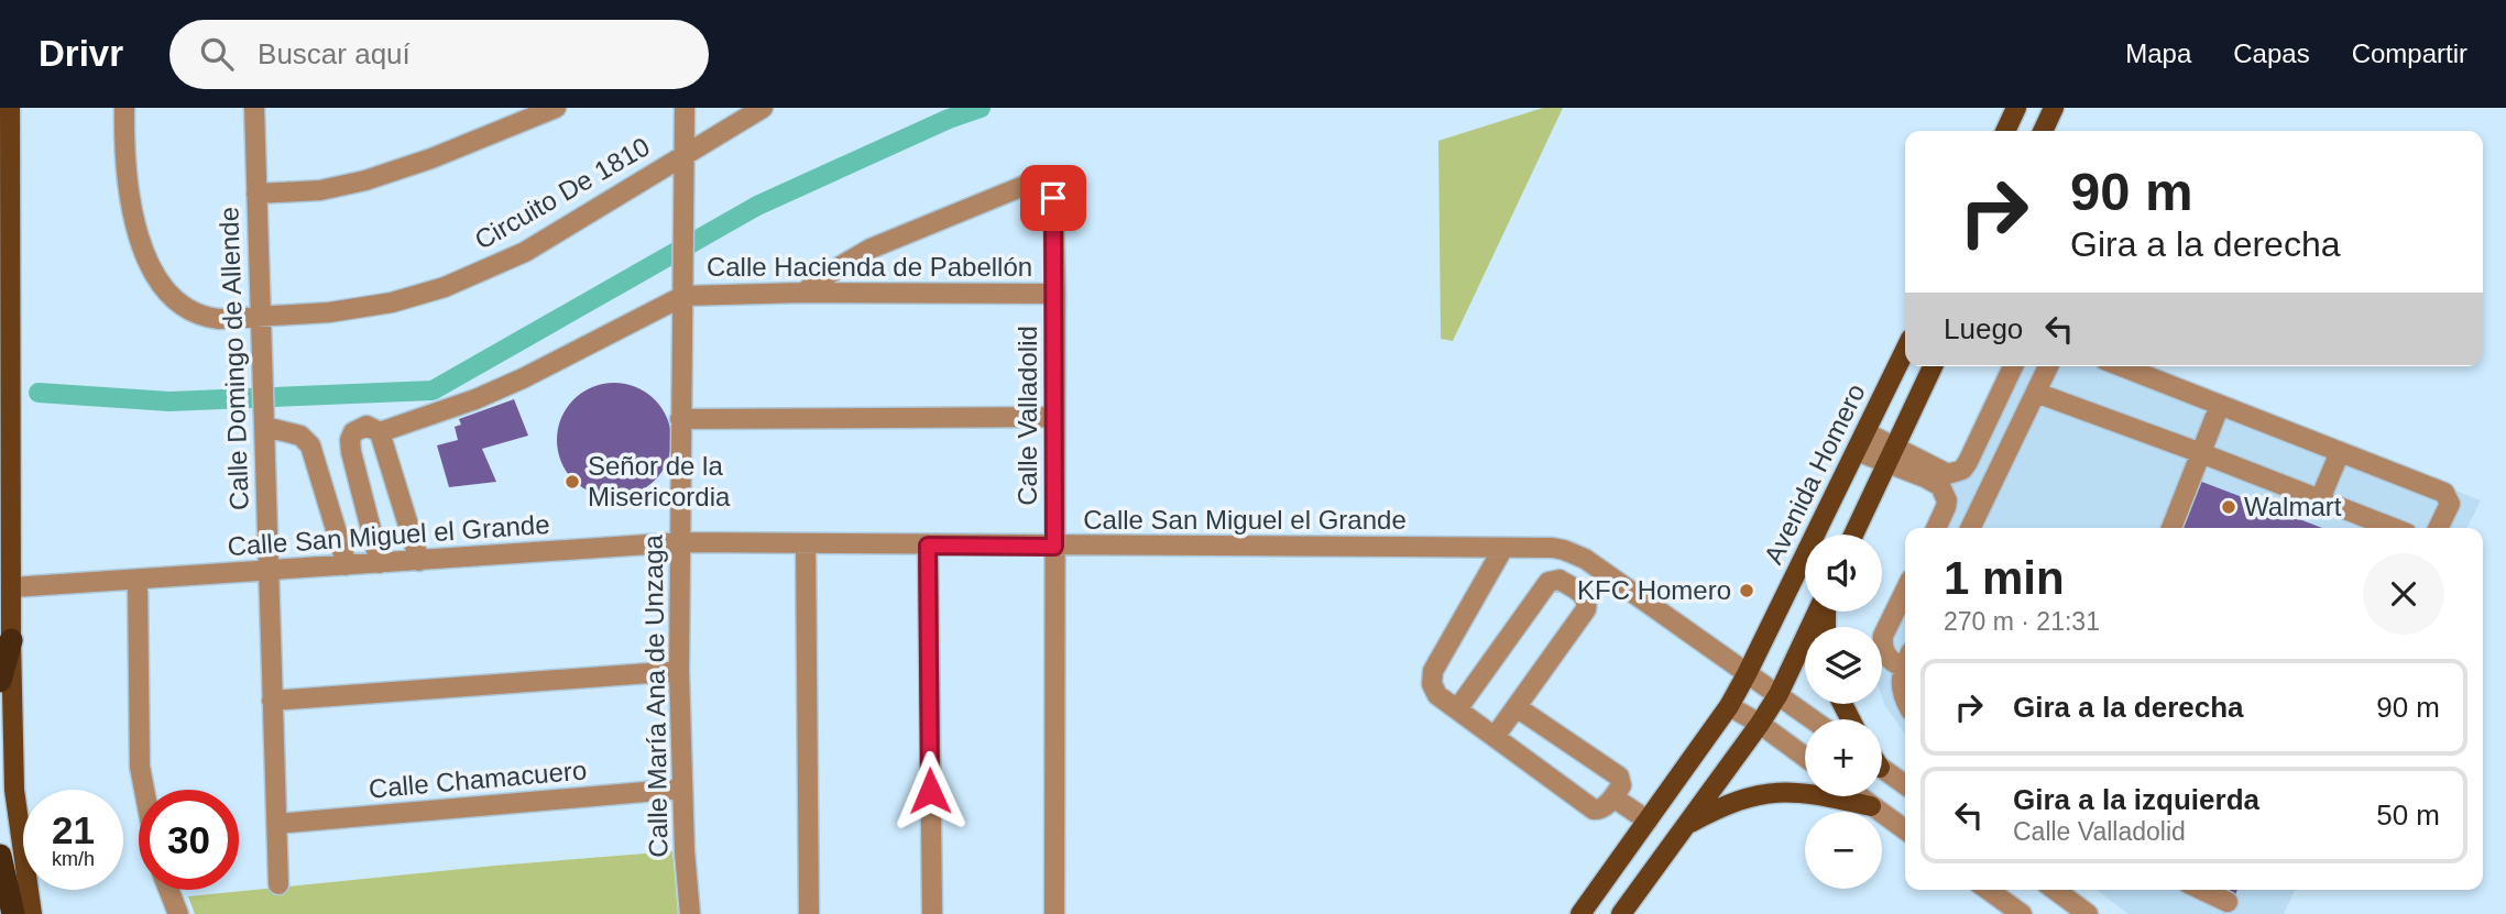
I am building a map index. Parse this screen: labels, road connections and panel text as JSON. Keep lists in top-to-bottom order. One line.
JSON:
{"streets":{"main road":["Avenida Homero"],"street":["Circuito De 1810","Calle Hacienda de Pabellón","Calle Domingo de Allende","Calle Valladolid","Calle San Miguel el Grande","Calle María Ana de Unzaga","Calle Chamacuero"]},"crossings":[["Circuito De 1810","Calle Domingo de Allende"],["Circuito De 1810","Calle María Ana de Unzaga"],["Calle Hacienda de Pabellón","Calle Valladolid"],["Calle Hacienda de Pabellón","Calle María Ana de Unzaga"],["Calle Domingo de Allende","Calle San Miguel el Grande"],["Calle Domingo de Allende","Calle Chamacuero"],["Calle Valladolid","Calle San Miguel el Grande"],["Avenida Homero","Calle San Miguel el Grande"],["Calle San Miguel el Grande","Calle María Ana de Unzaga"],["Calle María Ana de Unzaga","Calle Chamacuero"]],"places":["Señor de la Misericordia","Walmart","KFC Homero"],"page":{"header":"Drivr","search":"Buscar aquí","nav":["Mapa","Capas","Compartir"],"turn":["90 m","Gira a la derecha"],"then":"Luego","heading":["1 min","270 m · 21:31"],"map_buttons":["+","−"],"list":[{"name":"Gira a la derecha","value":"90 m"},{"name":"Gira a la izquierda","note":"Calle Valladolid","value":"50 m"}],"speed":"21 km/h","limit":"30"}}
